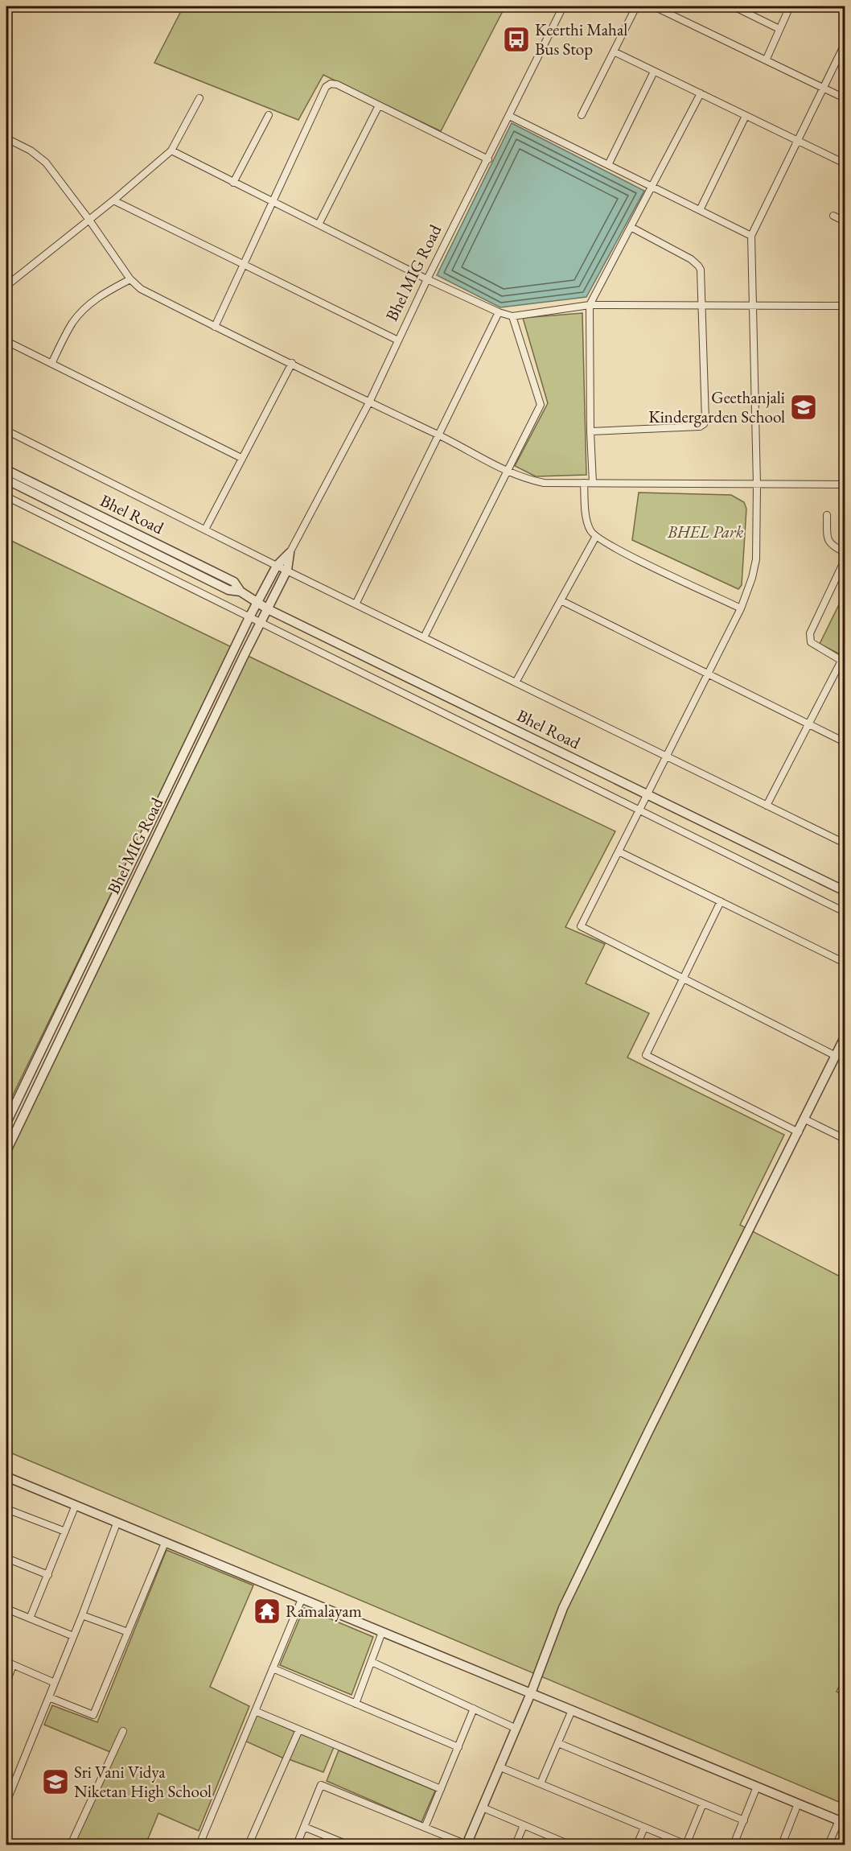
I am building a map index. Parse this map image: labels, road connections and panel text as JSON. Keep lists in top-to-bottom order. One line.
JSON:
{"streets":{"street":["Bhel MIG Road","Bhel Road"]},"crossings":[["Bhel MIG Road","Bhel Road"]],"parks":["BHEL Park"],"places":{"bus stop":["Keerthi Mahal Bus Stop"],"school or university":["Geethanjali Kindergarden School","Sri Vani Vidya Niketan High School"],"temple":["Ramalayam"]}}
